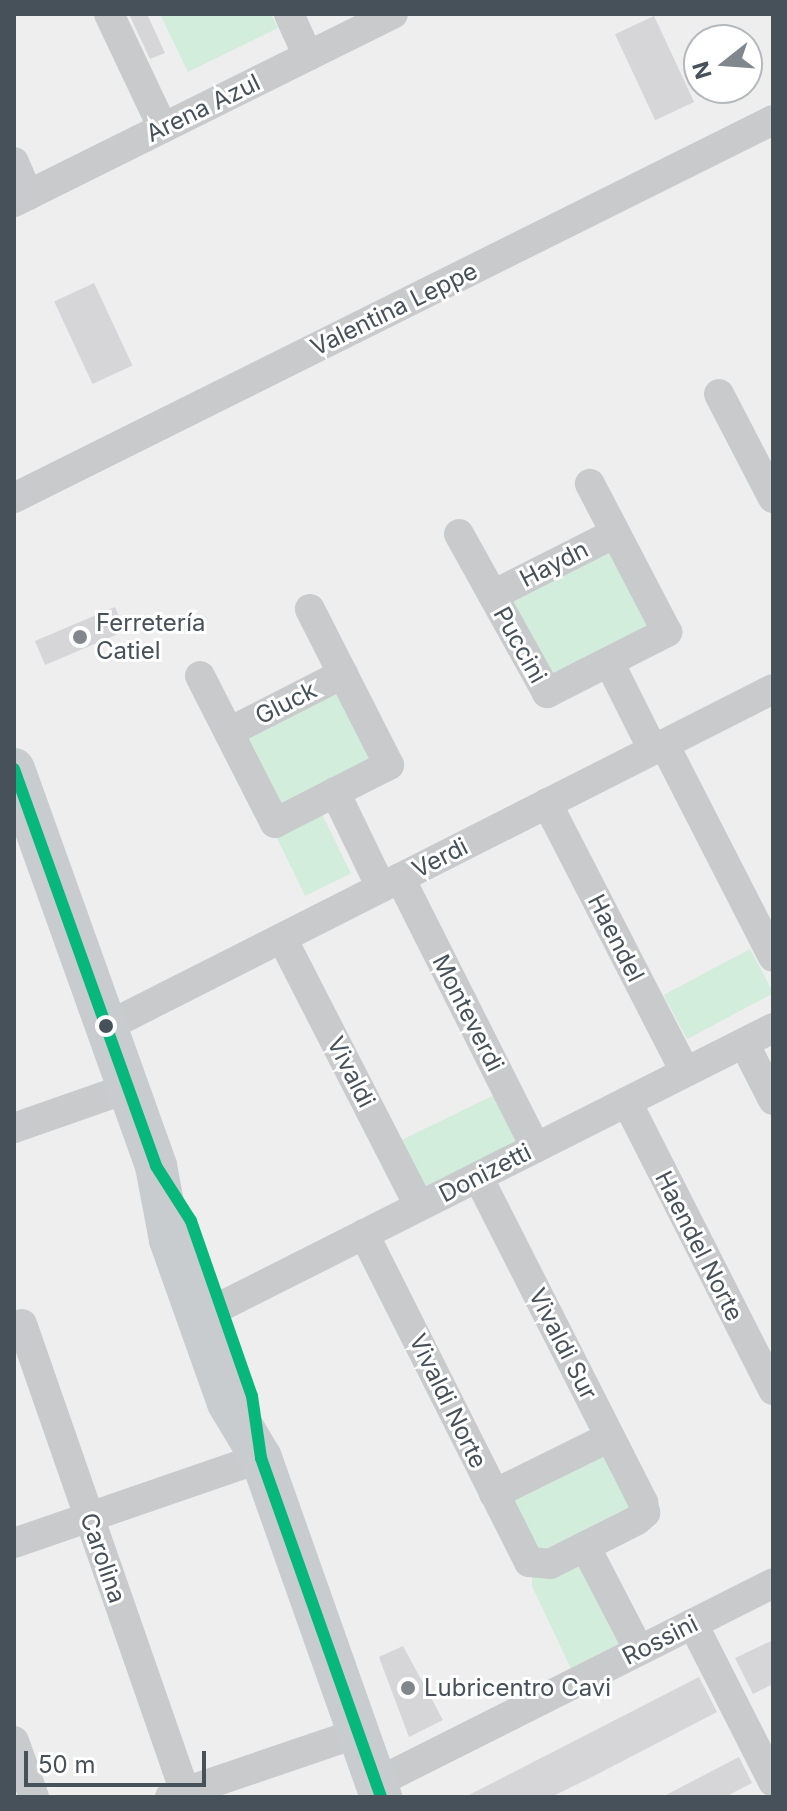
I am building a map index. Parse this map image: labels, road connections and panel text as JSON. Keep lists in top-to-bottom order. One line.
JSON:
{"streets":{"street":["Arena Azul","Valentina Leppe","Haydn","Puccini","Gluck","Verdi","Haendel","Monteverdi","Vivaldi","Donizetti","Haendel Norte","Vivaldi Sur","Vivaldi Norte","Carolina","Rossini"]},"crossings":[["Haydn","Puccini"],["Verdi","Haendel"],["Verdi","Monteverdi"],["Verdi","Vivaldi"],["Haendel","Donizetti"],["Monteverdi","Donizetti"],["Vivaldi","Donizetti"],["Donizetti","Haendel Norte"],["Donizetti","Vivaldi Sur"],["Donizetti","Vivaldi Norte"],["Vivaldi Sur","Vivaldi Norte"]],"places":["Ferretería Catiel","Lubricentro Cavi"],"scale_bar":"50 m","north":"left"}
